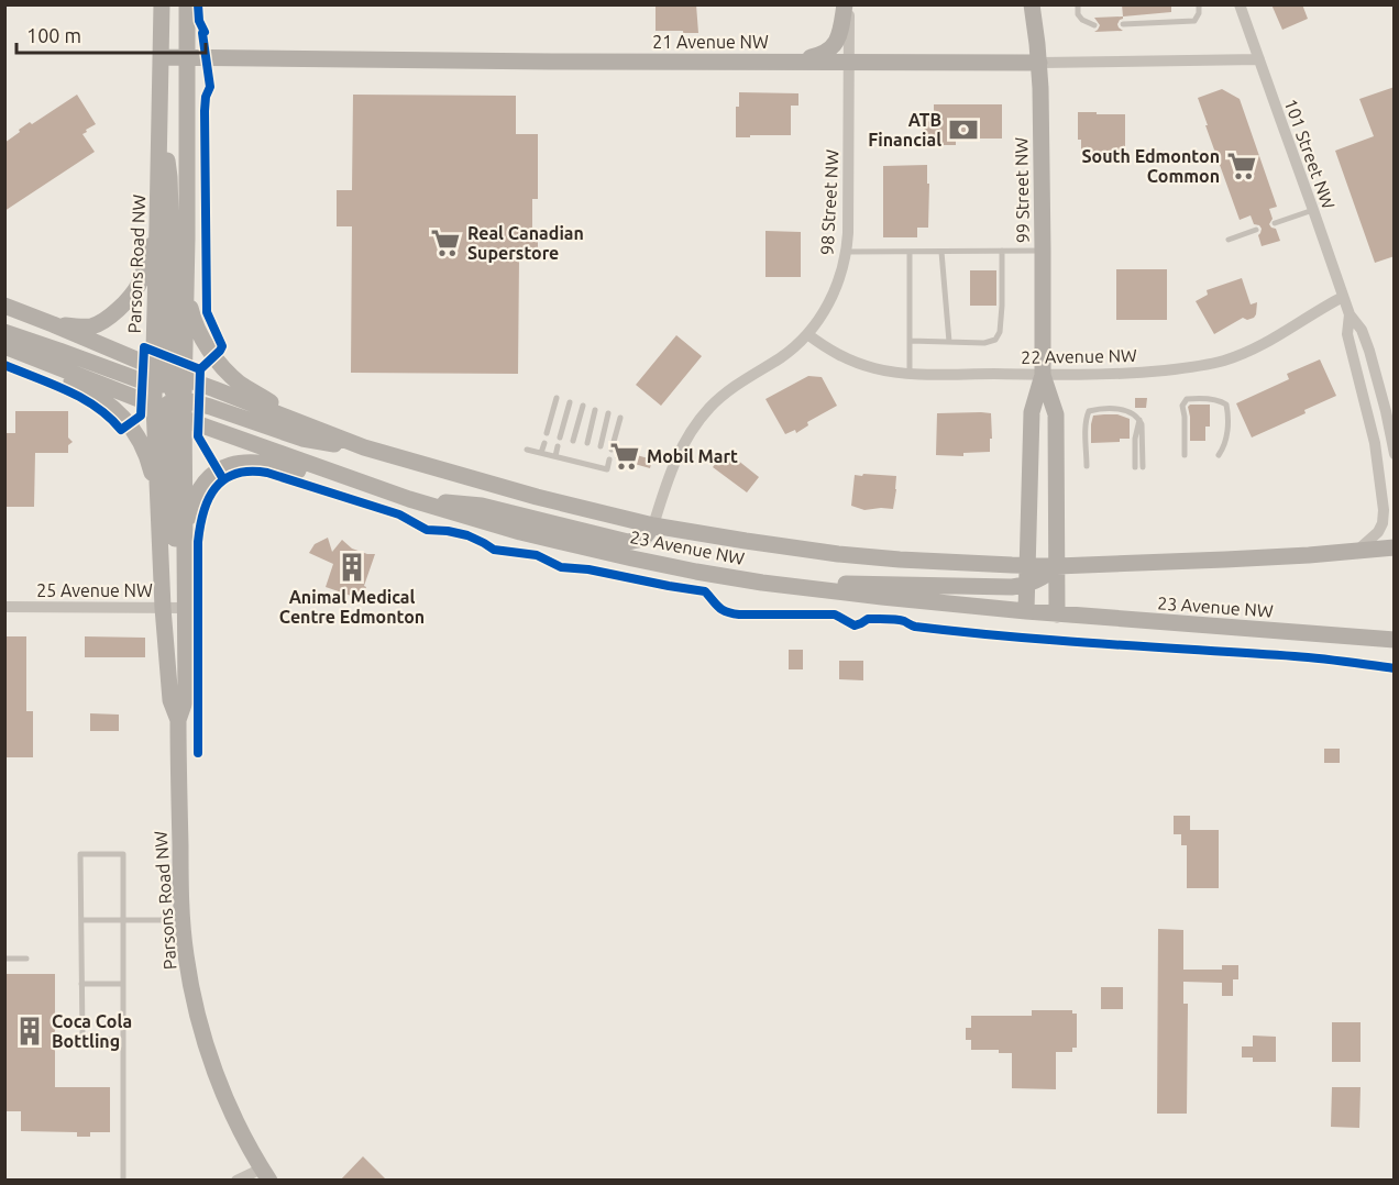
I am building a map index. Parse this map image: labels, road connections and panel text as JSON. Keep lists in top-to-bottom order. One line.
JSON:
{"streets":{"main road":["21 Avenue NW","99 Street NW","Parsons Road NW","23 Avenue NW"],"street":["101 Street NW","98 Street NW","22 Avenue NW","25 Avenue NW"]},"crossings":[["21 Avenue NW","101 Street NW"],["21 Avenue NW","99 Street NW"],["21 Avenue NW","98 Street NW"],["21 Avenue NW","Parsons Road NW"],["101 Street NW","22 Avenue NW"],["101 Street NW","23 Avenue NW"],["99 Street NW","22 Avenue NW"],["99 Street NW","23 Avenue NW"],["98 Street NW","22 Avenue NW"],["98 Street NW","23 Avenue NW"],["Parsons Road NW","23 Avenue NW"],["Parsons Road NW","25 Avenue NW"]],"places":{"bank":["ATB Financial"],"supermarket":["South Edmonton Common","Real Canadian Superstore","Mobil Mart"],"building":["Animal Medical Centre Edmonton","Coca Cola Bottling"]},"scale_bar":"100 m"}
